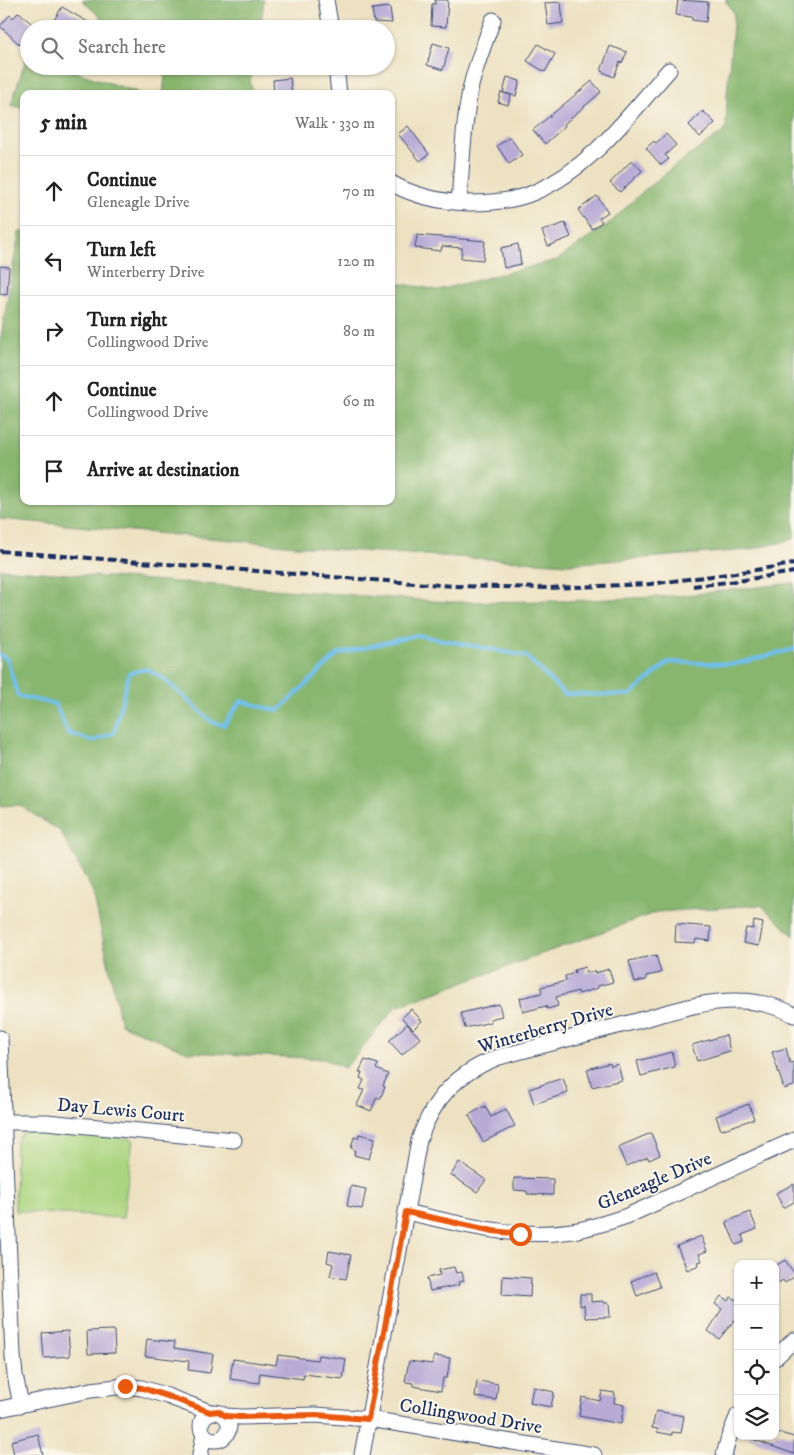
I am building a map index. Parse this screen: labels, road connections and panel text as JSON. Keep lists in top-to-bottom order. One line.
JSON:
{"streets":{"street":["Winterberry Drive","Day Lewis Court","Gleneagle Drive","Collingwood Drive"]},"crossings":[["Winterberry Drive","Gleneagle Drive"],["Winterberry Drive","Collingwood Drive"]],"page":{"search":"Search here","heading":["5 min","Walk · 330 m"],"list":[["Continue","Gleneagle Drive","70 m"],["Turn left","Winterberry Drive","120 m"],["Turn right","Collingwood Drive","80 m"],["Continue","Collingwood Drive","60 m"],"Arrive at destination"],"map_buttons":["+","−"]}}
